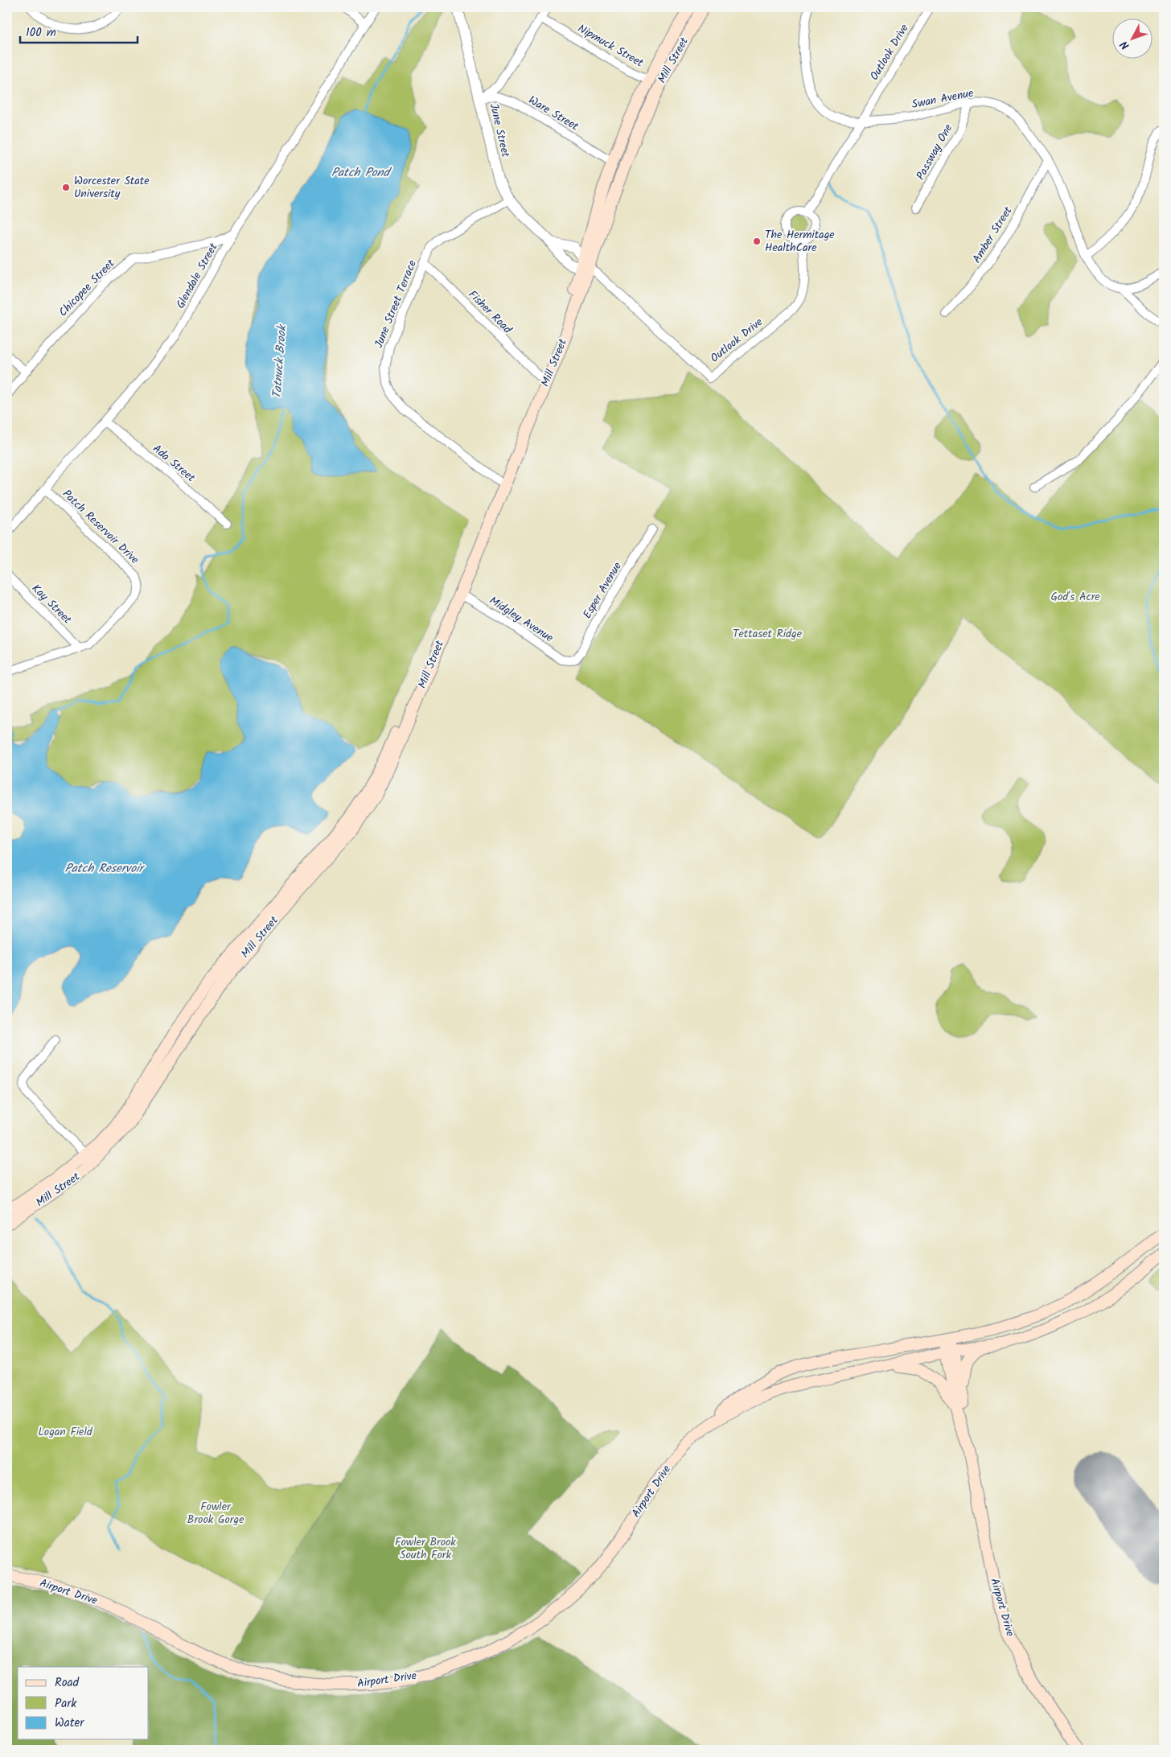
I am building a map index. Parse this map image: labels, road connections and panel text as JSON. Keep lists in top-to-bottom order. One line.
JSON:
{"streets":{"main road":["Mill Street","Airport Drive"],"street":["Nipmuck Street","Outlook Drive","Swan Avenue","Ware Street","June Street","Passway One","Amber Street","Glendale Street","Chicopee Street","June Street Terrace","Fisher Road","Ada Street","Patch Reservoir Drive","Esper Avenue","Kay Street","Midgley Avenue"]},"crossings":[["Nipmuck Street","Mill Street"],["Outlook Drive","Mill Street"],["Outlook Drive","Swan Avenue"],["Outlook Drive","June Street"],["Mill Street","Ware Street"],["Mill Street","June Street"],["Mill Street","June Street Terrace"],["Mill Street","Fisher Road"],["Mill Street","Midgley Avenue"],["Swan Avenue","Passway One"],["Swan Avenue","Amber Street"],["Ware Street","June Street"],["June Street","June Street Terrace"],["Glendale Street","Chicopee Street"],["Glendale Street","Ada Street"],["Glendale Street","Patch Reservoir Drive"],["June Street Terrace","Fisher Road"],["Patch Reservoir Drive","Kay Street"],["Esper Avenue","Midgley Avenue"]],"water":["Patch Pond","Tatnuck Brook","Patch Reservoir"],"parks":["God's Acre","Tettaset Ridge","Logan Field","Fowler Brook Gorge","Fowler Brook South Fork"],"places":["Worcester State University","The Hermitage HealthCare"],"legend":["Road","Park","Water"],"scale_bar":"100 m","north":"bottom left"}
